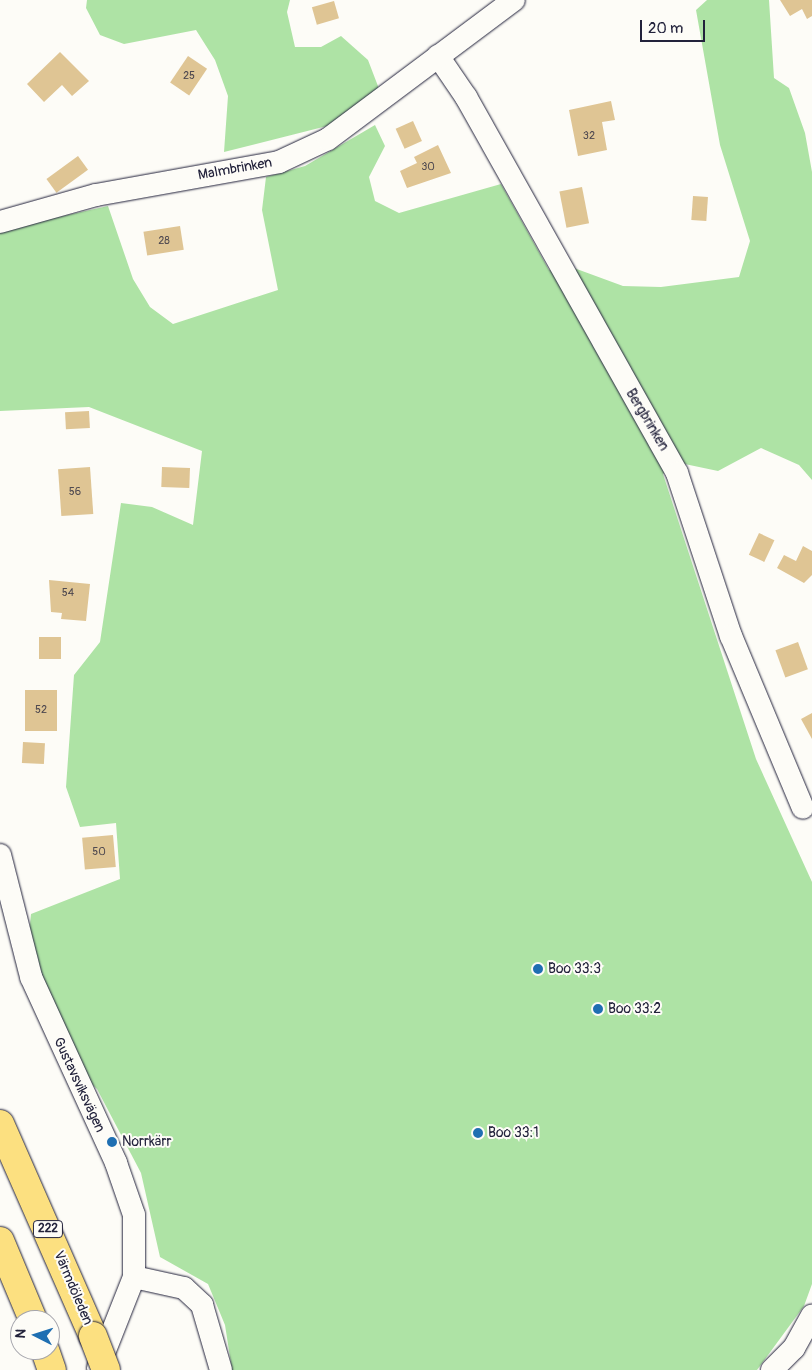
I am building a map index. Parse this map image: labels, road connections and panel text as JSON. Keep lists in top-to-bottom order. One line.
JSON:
{"streets":{"highway":["222","Värmdöleden"],"street":["Malmbrinken","Bergbrinken","Gustavsviksvägen"]},"crossings":[["Malmbrinken","Bergbrinken"]],"places":["Boo 33:3","Boo 33:2","Boo 33:1","Norrkärr"],"house_numbers":["25","32","30","28","56","54","52","50"],"scale_bar":"20 m","north":"left"}
